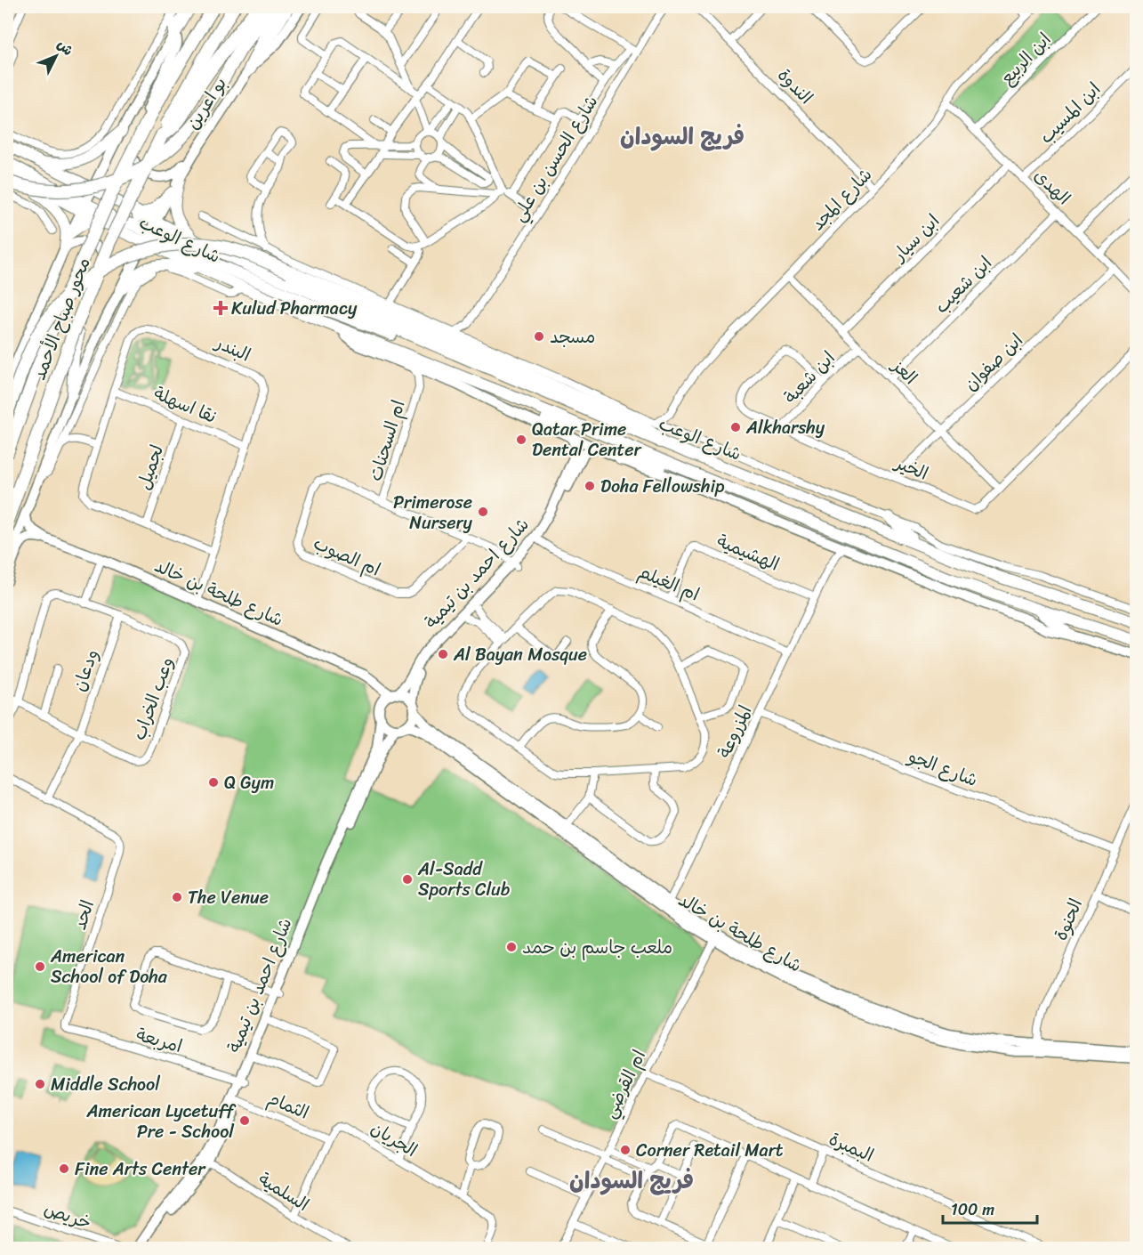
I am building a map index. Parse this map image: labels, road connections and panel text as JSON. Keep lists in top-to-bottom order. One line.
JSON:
{"streets":{"highway":["محور صباح الأحمد"],"main road":["شارع الوعب"],"street":["ابن الربيع","الندوة","بو اعرين","ابن المسيب","شارع الحسن بن علي","الهدى","شارع المجد","ابن سيار","ابن شعيب","البندر","ابن صفوان","العز","ابن شعبة","نقا اسهلة","ام السحنات","لجميل","الخير","الهشيمية","ام الصوب","شارع احمد بن تيمية","ام الغيلم","شارع طلحة بن خالد","ودعان","وعب الخراب","المزروعة","شارع الجو","الحد","الحنوة","امربعة","ام القرضي","الثمام","الجريان","البمبرة","السلمية","خريص"]},"crossings":[["ابن الربيع","الهدى"],["الندوة","شارع المجد"],["بو اعرين","شارع الوعب"],["ابن المسيب","الهدى"],["شارع الحسن بن علي","شارع الوعب"],["الهدى","شارع المجد"],["الهدى","ابن سيار"],["الهدى","ابن شعيب"],["الهدى","ابن صفوان"],["شارع المجد","شارع الوعب"],["شارع المجد","العز"],["ابن سيار","العز"],["شارع الوعب","محور صباح الأحمد"],["شارع الوعب","ام السحنات"],["شارع الوعب","شارع احمد بن تيمية"],["شارع الوعب","المزروعة"],["ابن شعيب","العز"],["البندر","نقا اسهلة"],["البندر","لجميل"],["البندر","شارع طلحة بن خالد"],["ابن صفوان","العز"],["ابن صفوان","الخير"],["العز","ابن شعبة"],["العز","الخير"],["ابن شعبة","الخير"],["نقا اسهلة","لجميل"],["ام السحنات","ام الصوب"],["الهشيمية","ام الغيلم"],["الهشيمية","المزروعة"],["ام الصوب","شارع احمد بن تيمية"],["شارع احمد بن تيمية","ام الغيلم"],["شارع احمد بن تيمية","شارع طلحة بن خالد"],["شارع احمد بن تيمية","امربعة"],["شارع احمد بن تيمية","الثمام"],["شارع احمد بن تيمية","السلمية"],["ام الغيلم","المزروعة"],["شارع طلحة بن خالد","المزروعة"],["شارع طلحة بن خالد","الحنوة"],["شارع طلحة بن خالد","ام القرضي"],["ودعان","وعب الخراب"],["ودعان","الحد"],["المزروعة","شارع الجو"],["شارع الجو","الحنوة"],["الحد","امربعة"],["ام القرضي","البمبرة"],["الثمام","الجريان"]],"districts":["فريج السودان","فريج السودان"],"places":{"health":["Kulud Pharmacy"],"other":["مسجد","Alkharshy","Qatar Prime Dental Center","Doha Fellowship","Primerose Nursery","Al Bayan Mosque","Q Gym","Al-Sadd Sports Club","The Venue","ملعب جاسم بن حمد","American School of Doha","Middle School","American Lycetuff Pre - School","Corner Retail Mart","Fine Arts Center"]},"scale_bar":"100 m","north":"top right"}
